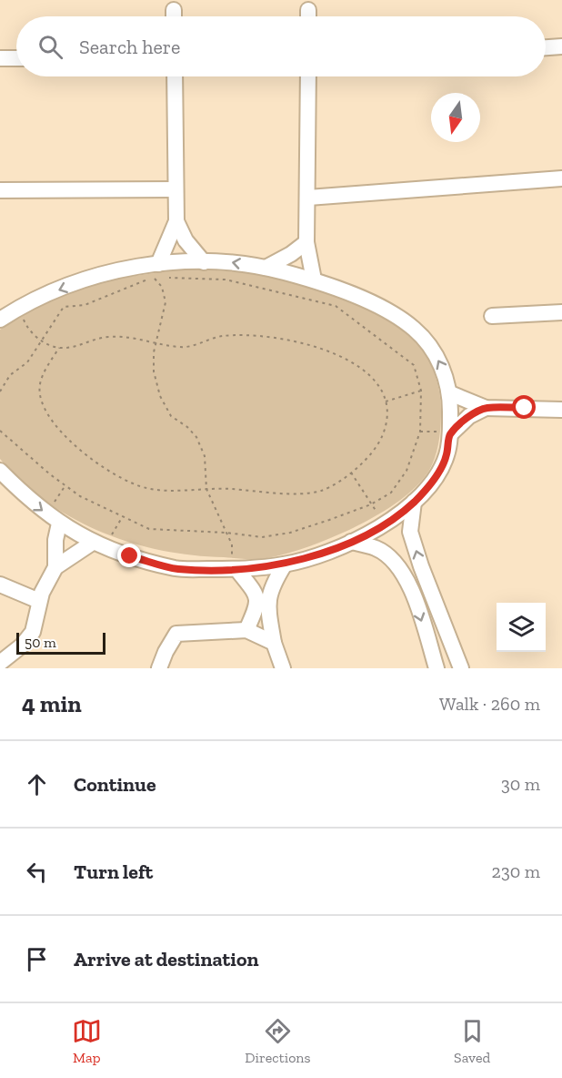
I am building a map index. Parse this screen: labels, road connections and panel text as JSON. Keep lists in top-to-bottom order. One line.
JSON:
{"scale_bar":"50 m","north":"bottom","page":{"search":"Search here","scale":"50 m","heading":["4 min","Walk · 260 m"],"list":[["Continue","30 m"],["Turn left","230 m"],"Arrive at destination"],"nav":["Map","Directions","Saved"]}}
